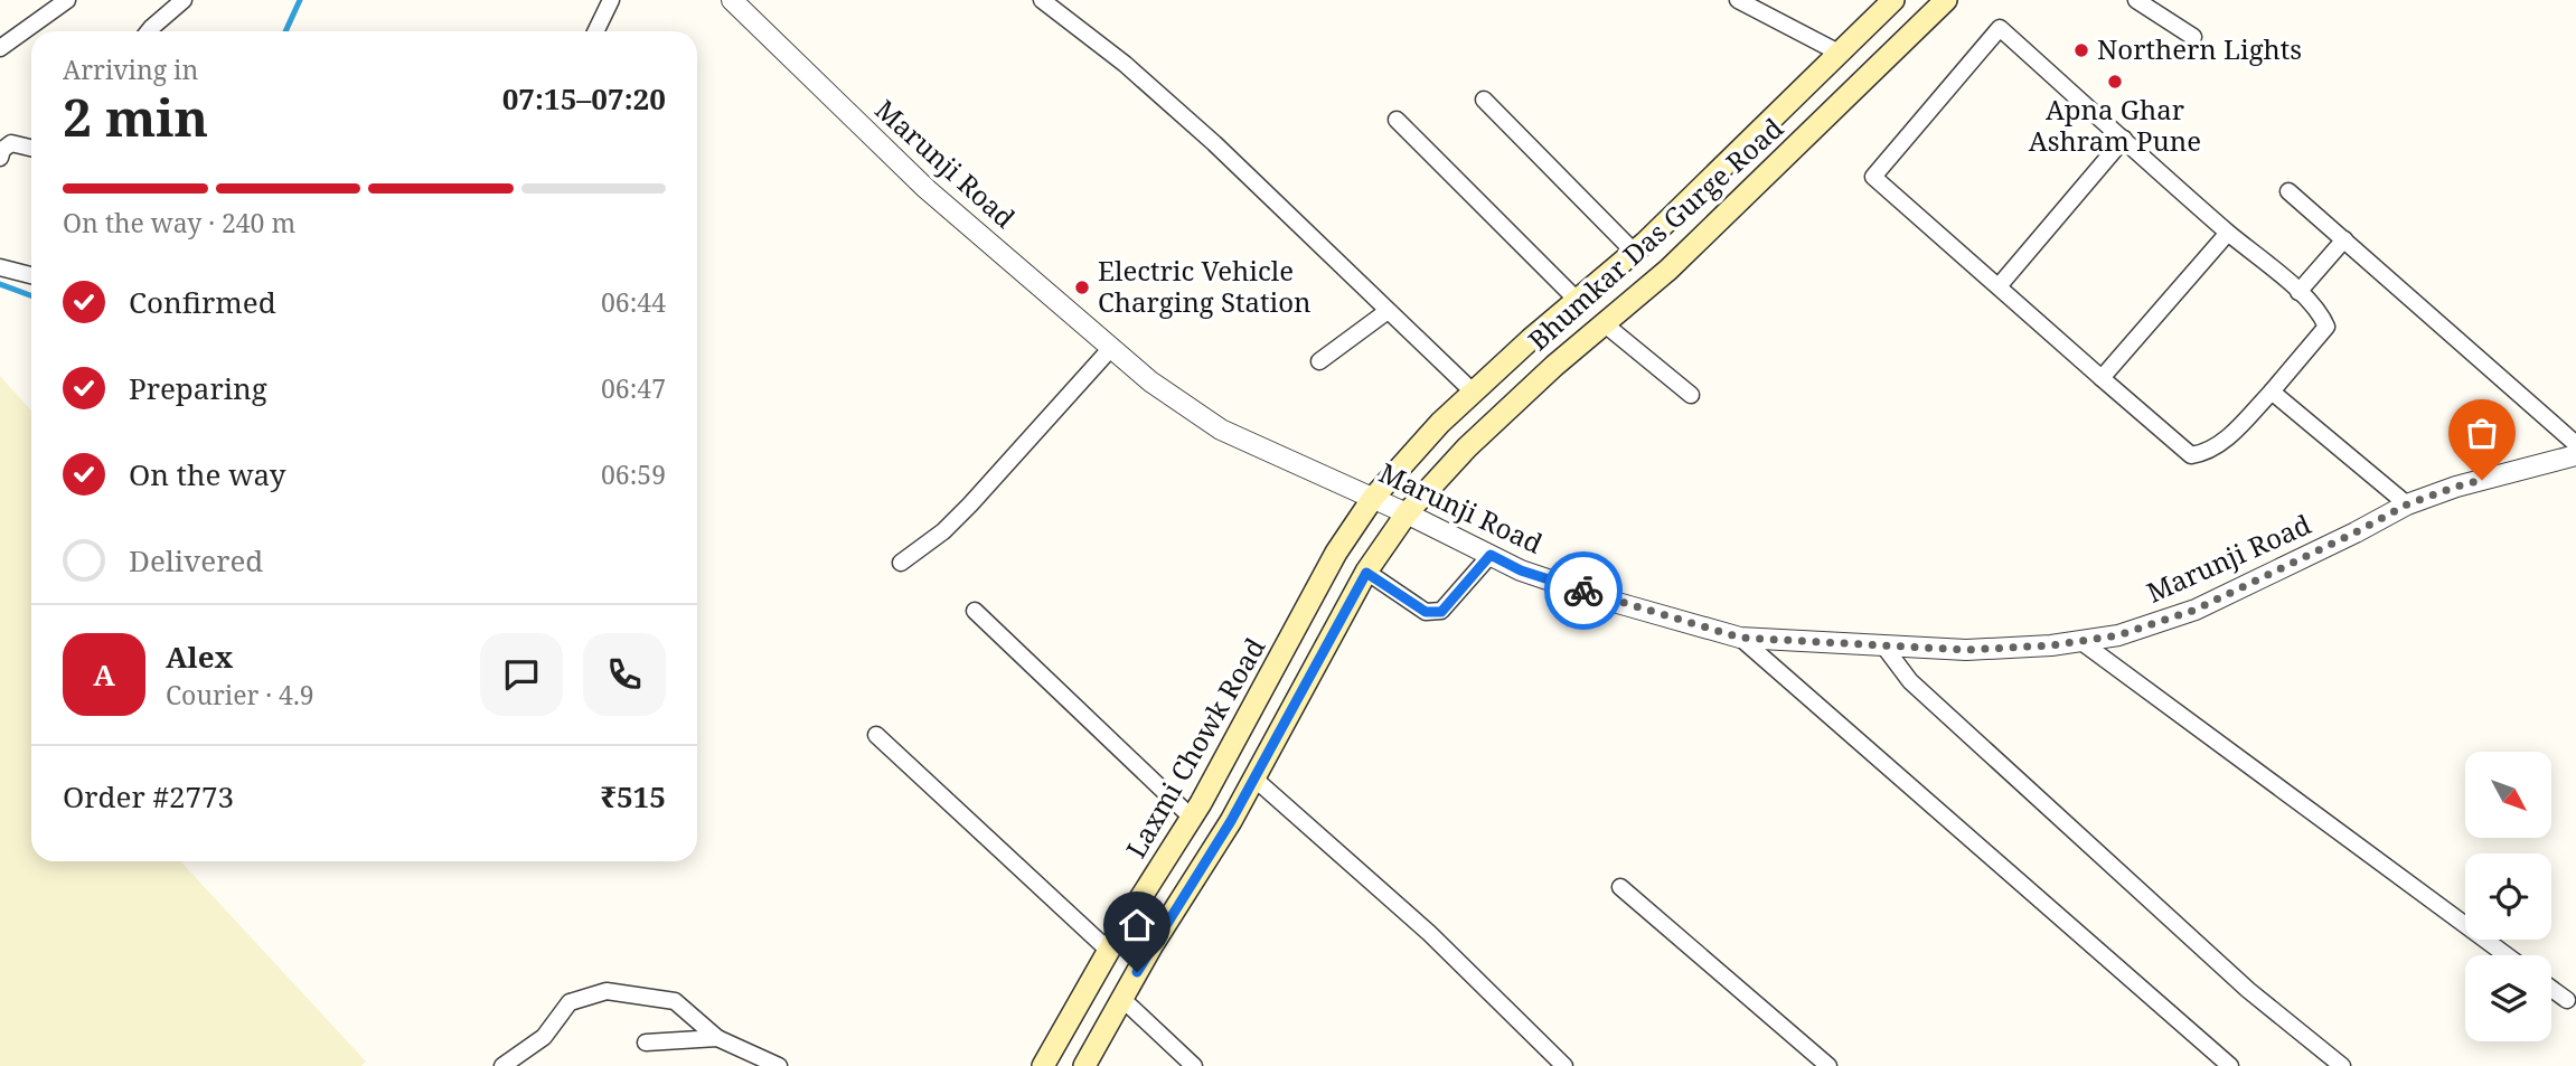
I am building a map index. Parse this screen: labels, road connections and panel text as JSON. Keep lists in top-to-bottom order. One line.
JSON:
{"streets":{"main road":["Bhumkar Das Gurge Road","Laxmi Chowk Road"],"street":["Marunji Road"]},"crossings":[["Marunji Road","Bhumkar Das Gurge Road"],["Marunji Road","Laxmi Chowk Road"],["Bhumkar Das Gurge Road","Laxmi Chowk Road"]],"places":["Northern Lights","Apna Ghar Ashram Pune","Electric Vehicle Charging Station"],"north":"bottom right","page":{"heading":["2 min","Arriving in","07:15–07:20"],"panel":["Alex","Courier · 4.9","Order #2773","₹515"],"bar":"On the way · 240 m","list":[["Confirmed","06:44"],["Preparing","06:47"],["On the way","06:59"],"Delivered"],"round":"A"}}
